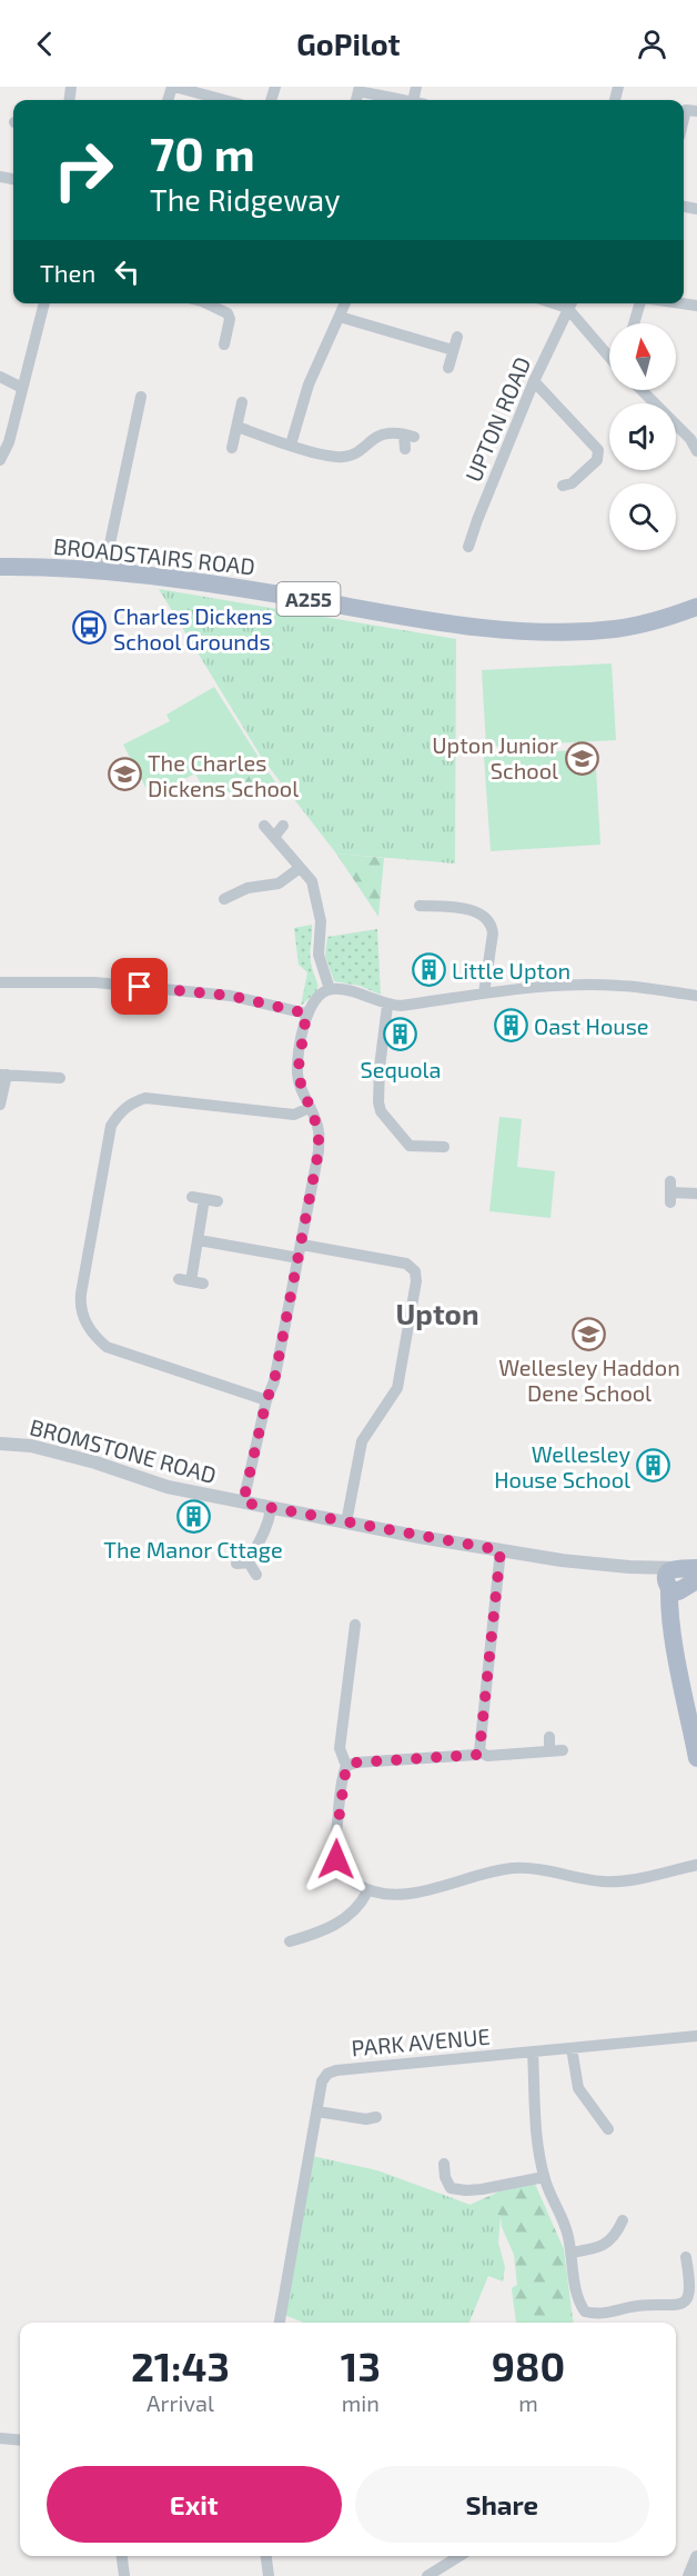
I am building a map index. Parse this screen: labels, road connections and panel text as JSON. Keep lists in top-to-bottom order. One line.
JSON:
{"streets":{"main road":["BROADSTAIRS ROAD","A255"],"street":["UPTON ROAD","BROMSTONE ROAD","PARK AVENUE"]},"districts":["Upton"],"places":{"bus stop":["Charles Dickens School Grounds"],"school or university":["Upton Junior School","The Charles Dickens School","Wellesley Haddon Dene School"],"building":["Little Upton","Oast House","Sequola","Wellesley House School","The Manor Cttage"]},"north":"top","page":{"header":"GoPilot","turn":["70 m","The Ridgeway"],"then":"Then","eta":["21:43","Arrival","13","min","980","m"],"buttons":["Exit","Share"]}}
